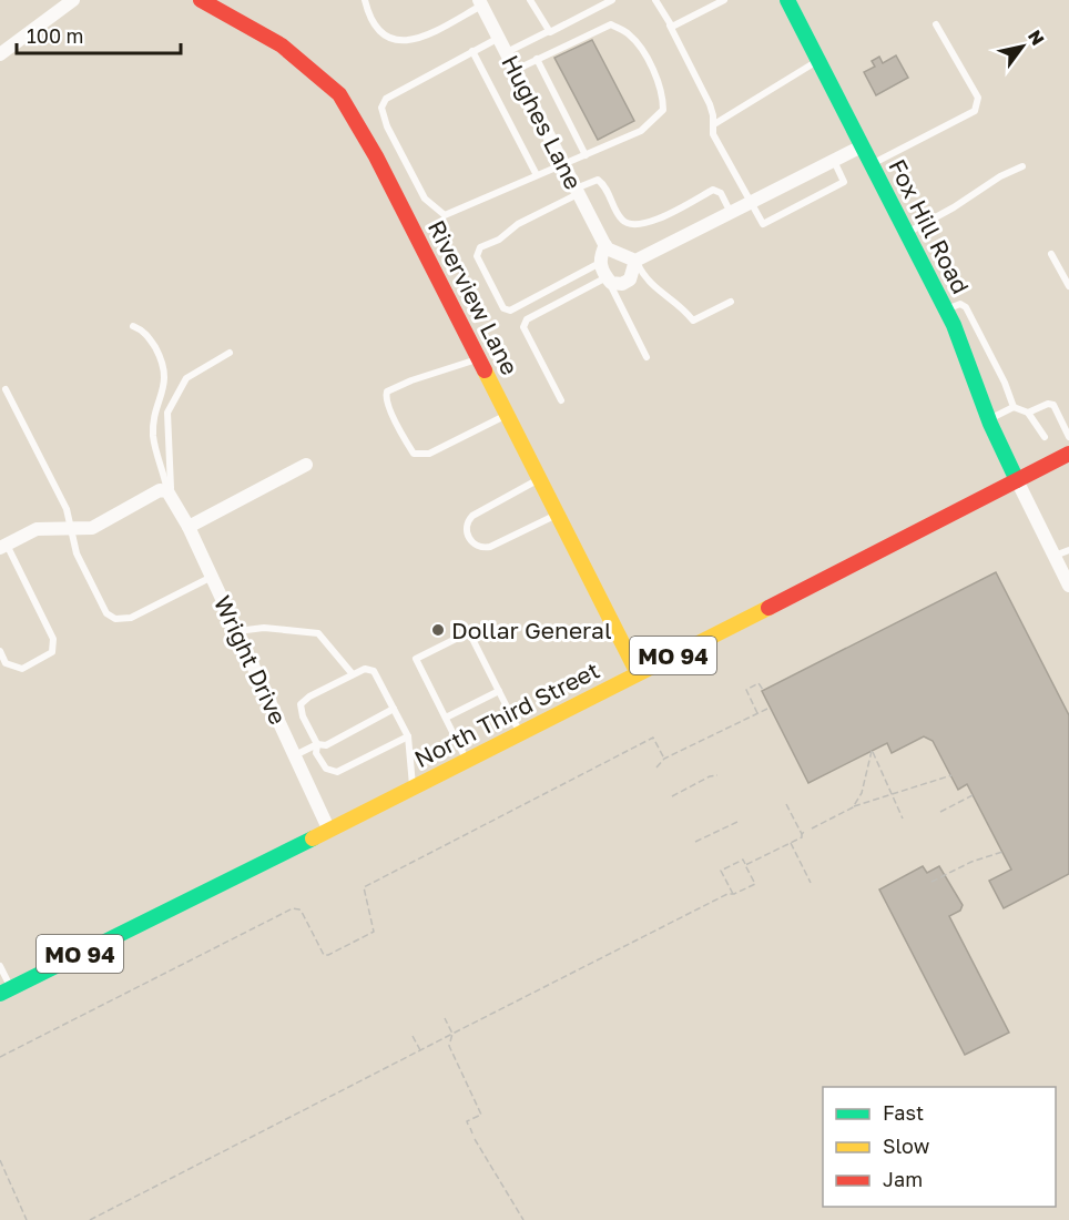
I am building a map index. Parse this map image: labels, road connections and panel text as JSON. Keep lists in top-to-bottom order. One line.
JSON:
{"streets":{"street":["Hughes Lane","Fox Hill Road","Riverview Lane","MO 94","Wright Drive","North Third Street"]},"crossings":[["Fox Hill Road","North Third Street"],["Riverview Lane","North Third Street"],["Wright Drive","North Third Street"]],"places":["Dollar General"],"legend":["Fast","Slow","Jam"],"scale_bar":"100 m","north":"top right"}
